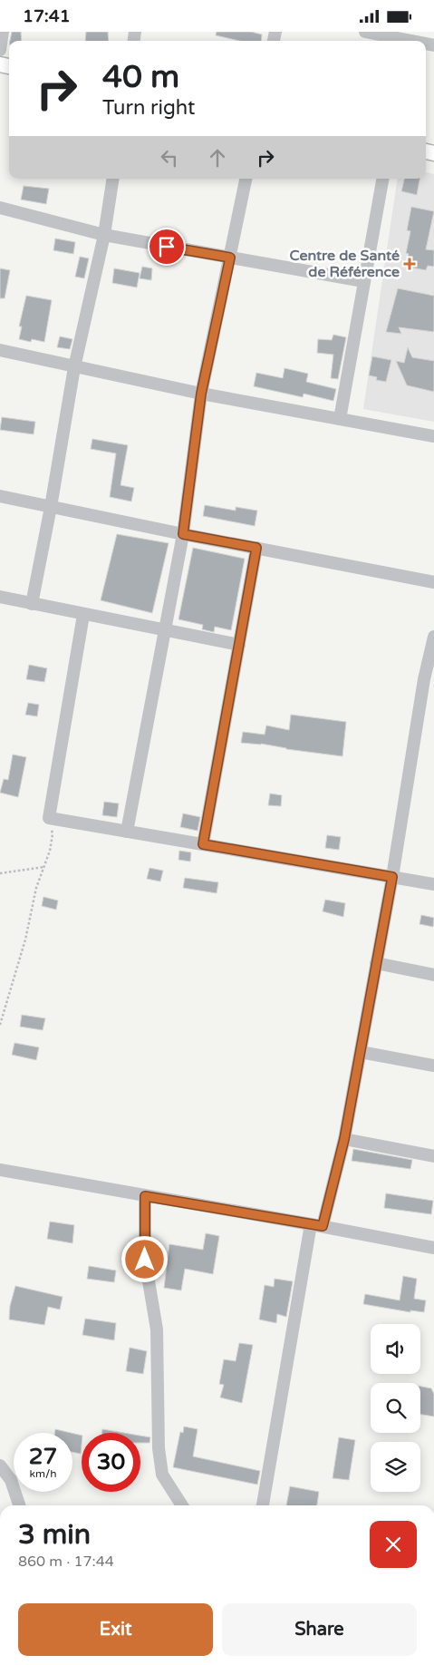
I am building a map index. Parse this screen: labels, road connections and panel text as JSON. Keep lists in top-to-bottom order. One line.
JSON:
{"places":{"health":["Centre de Santé de Référence"]},"page":{"status":"17:41","turn":["40 m","Turn right"],"speed":"27 km/h","limit":"30","heading":["3 min","860 m · 17:44"],"buttons":["Exit","Share"]}}
